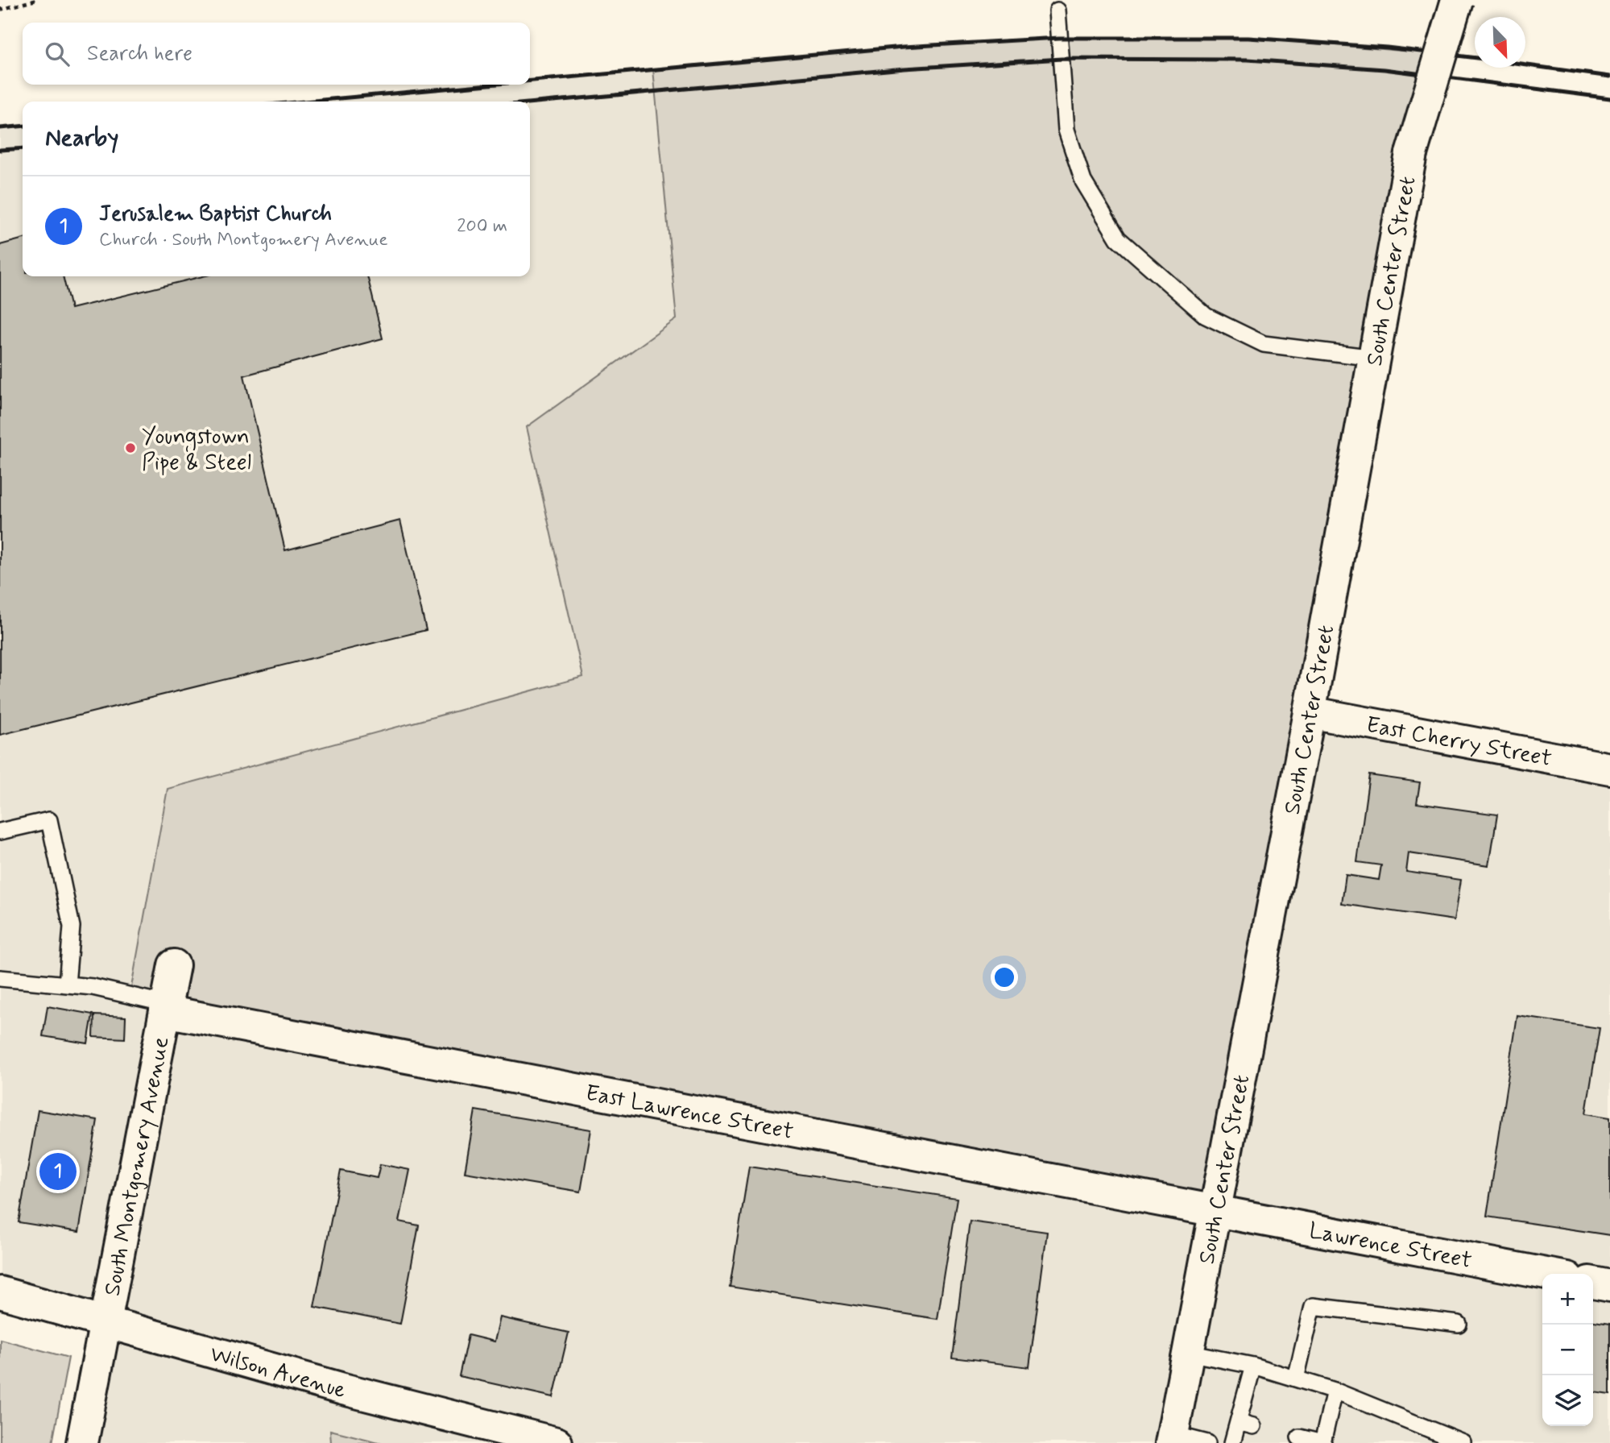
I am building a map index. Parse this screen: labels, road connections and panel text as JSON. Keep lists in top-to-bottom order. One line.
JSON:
{"streets":{"street":["South Center Street","East Cherry Street","East Lawrence Street","South Montgomery Avenue","Lawrence Street","Wilson Avenue"]},"crossings":[["South Center Street","East Cherry Street"],["South Center Street","East Lawrence Street"],["South Center Street","Lawrence Street"],["East Lawrence Street","South Montgomery Avenue"],["East Lawrence Street","Lawrence Street"],["South Montgomery Avenue","Wilson Avenue"]],"places":["Youngstown Pipe & Steel"],"north":"bottom right","page":{"search":"Search here","heading":"Nearby","list":[{"mark":"1","name":"Jerusalem Baptist Church","note":"Church · South Montgomery Avenue","value":"200 m"}],"pins":"1","map_buttons":["+","−"]}}
